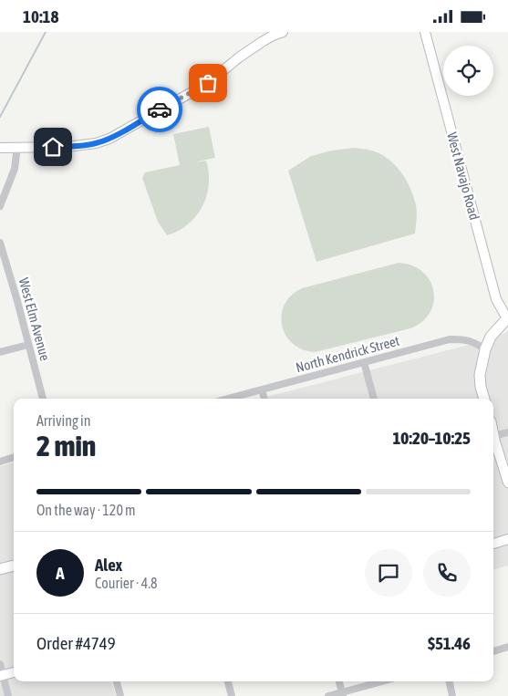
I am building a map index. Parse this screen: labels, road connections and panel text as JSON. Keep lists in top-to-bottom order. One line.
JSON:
{"streets":{"street":["West Navajo Road","West Elm Avenue","North Kendrick Street"]},"page":{"status":"10:18","heading":["2 min","Arriving in","10:20–10:25"],"panel":["Alex","Courier · 4.8","Order #4749","$51.46"],"bar":"On the way · 120 m","round":"A"}}
